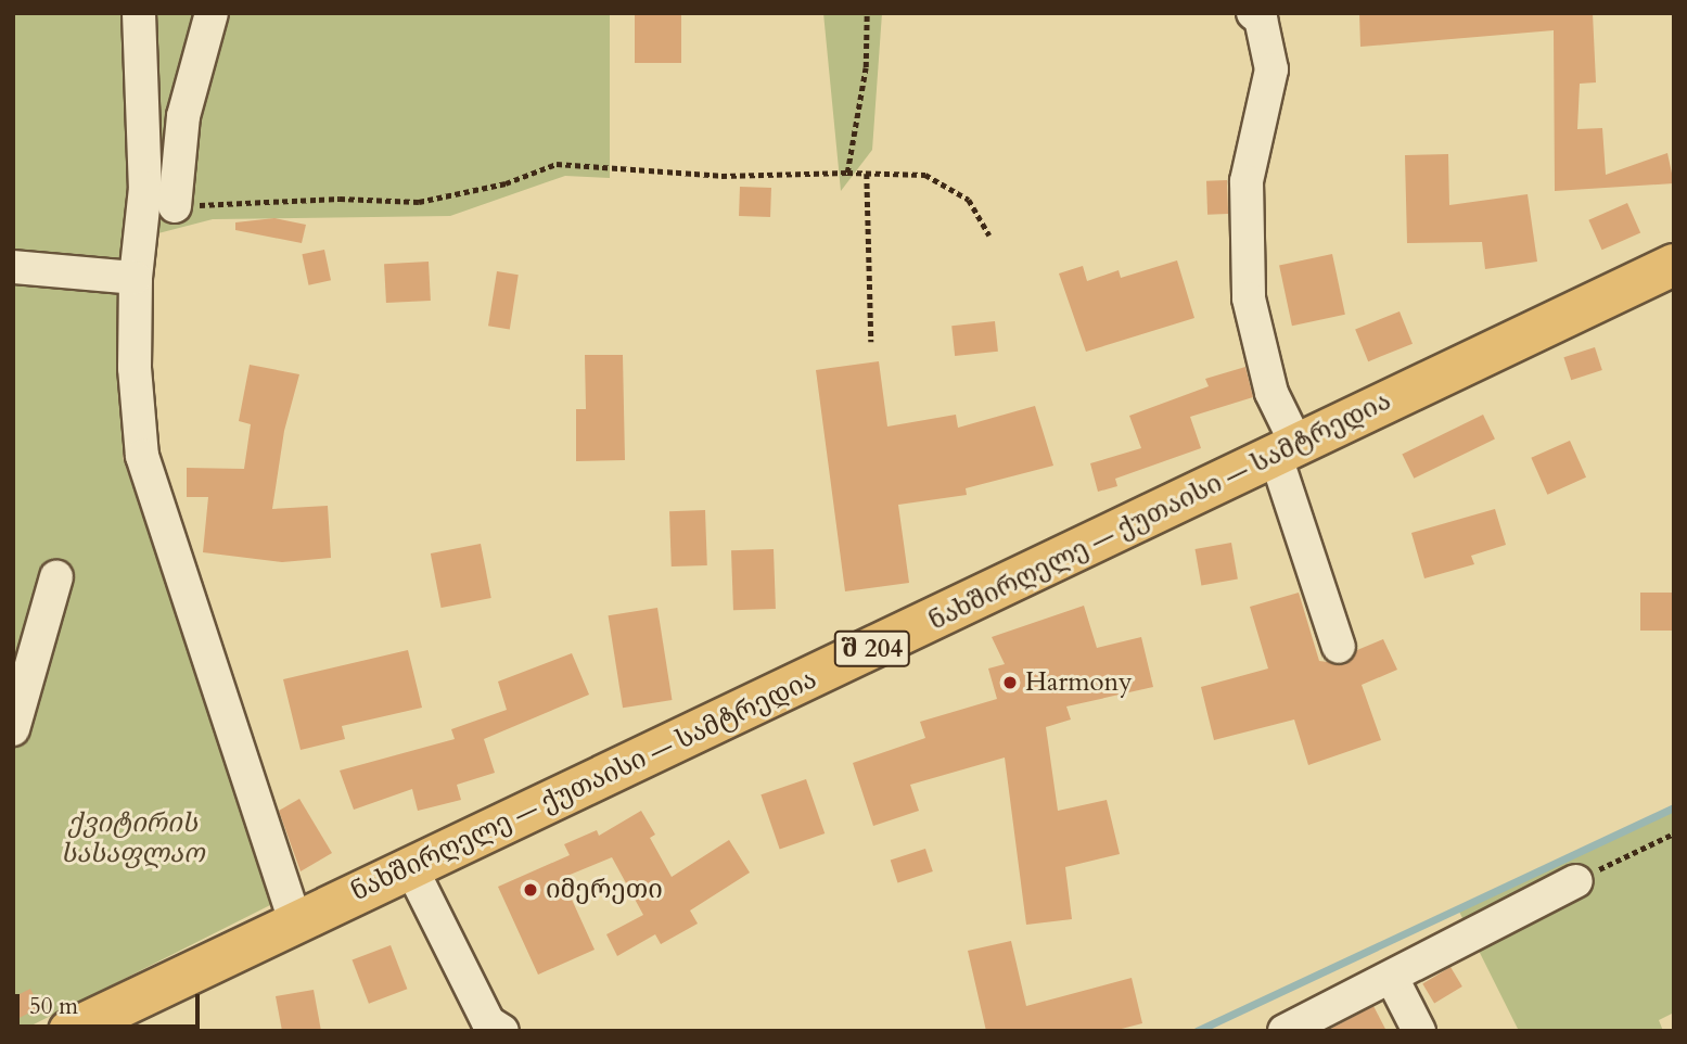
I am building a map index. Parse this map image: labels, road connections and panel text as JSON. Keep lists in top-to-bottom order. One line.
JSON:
{"streets":{"main road":["ნახშირღელე — ქუთაისი — სამტრედია","შ 204"]},"parks":["ქვიტირის სასაფლაო"],"places":["Harmony","იმერეთი"],"scale_bar":"50 m"}
